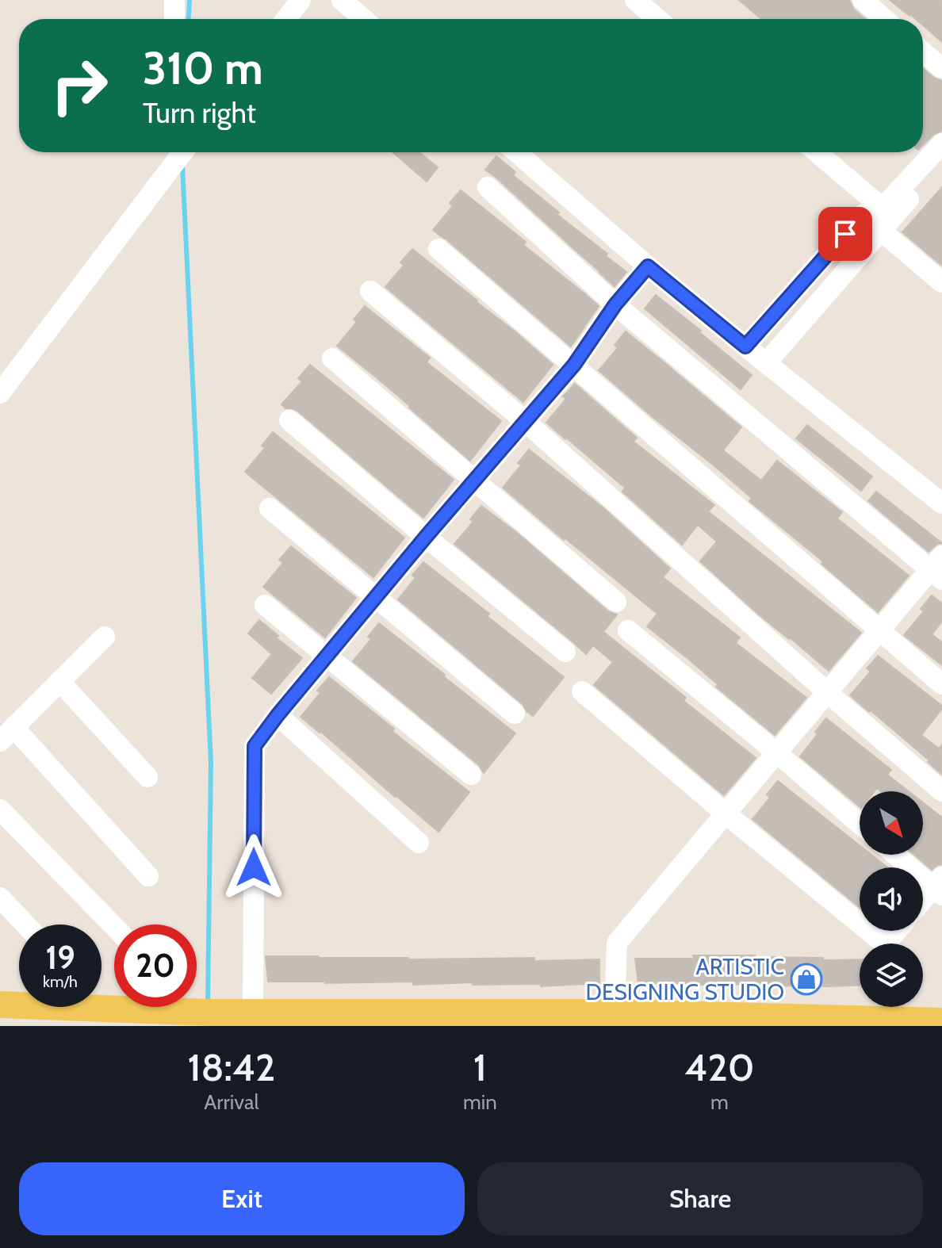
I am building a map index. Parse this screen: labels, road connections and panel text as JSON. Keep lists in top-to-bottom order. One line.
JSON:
{"places":{"shop":["ARTISTIC DESIGNING STUDIO"]},"north":"bottom right","page":{"turn":["310 m","Turn right"],"speed":"19 km/h","limit":"20","eta":["18:42","Arrival","1","min","420","m"],"buttons":["Exit","Share"]}}
